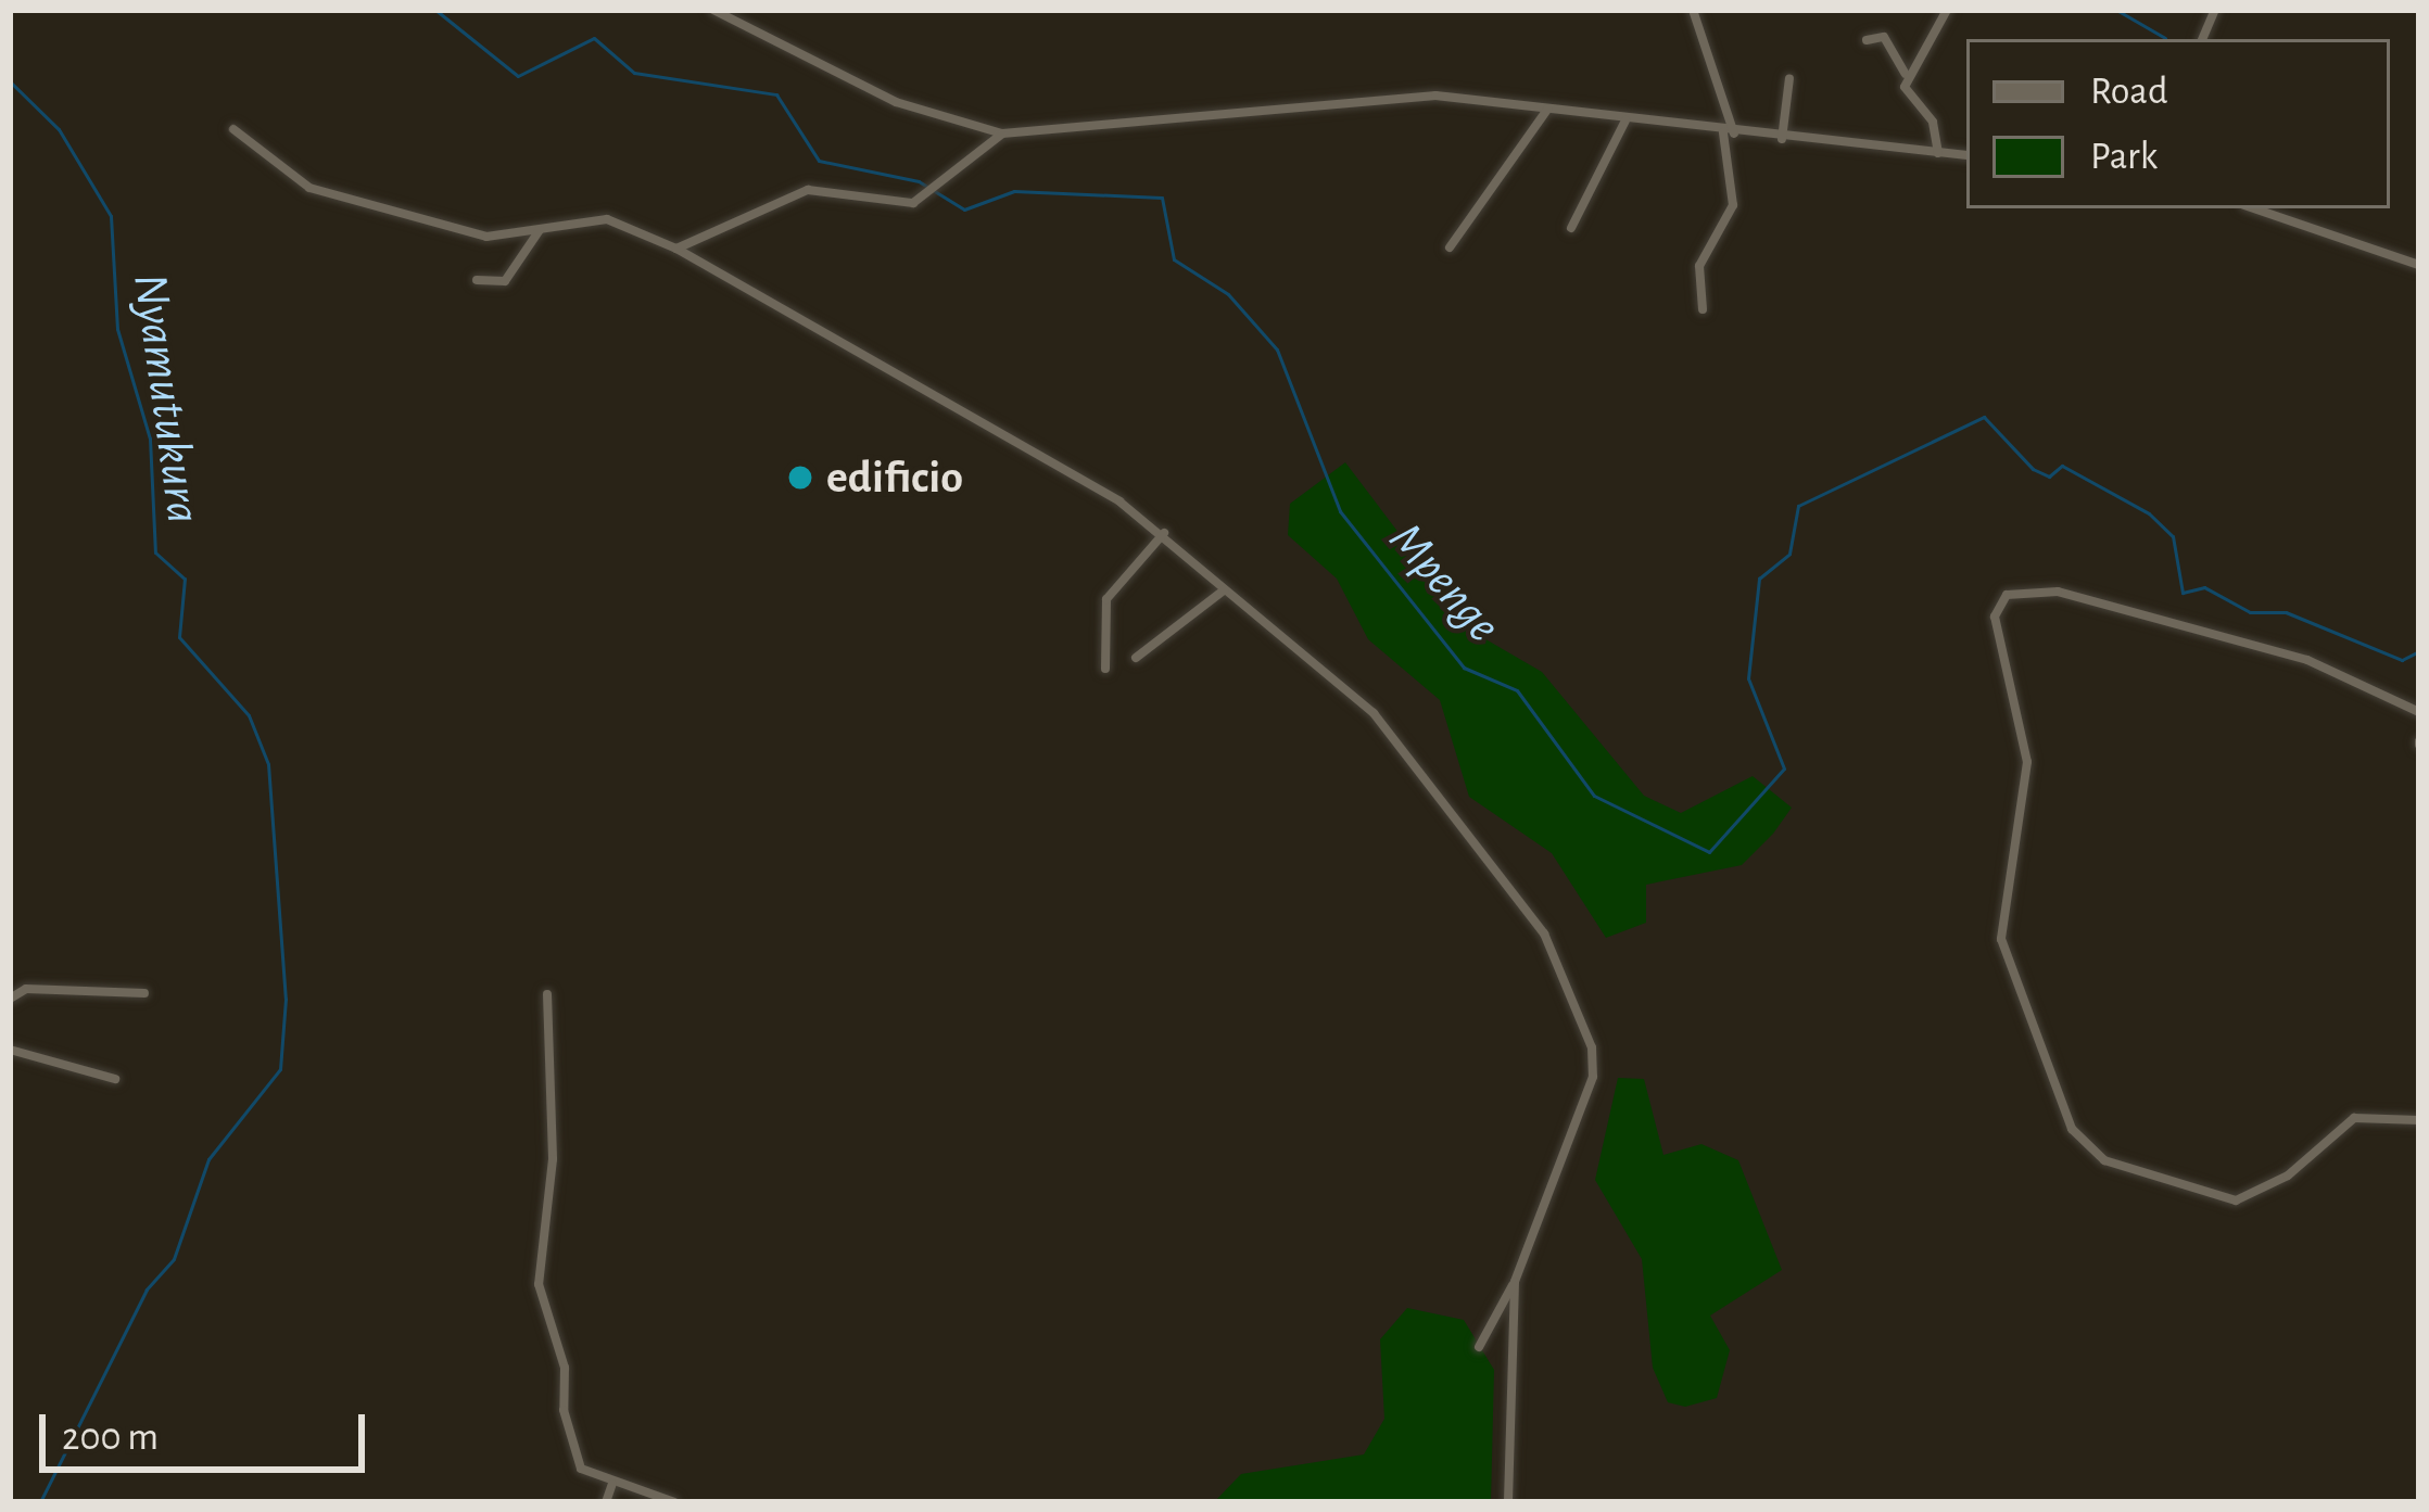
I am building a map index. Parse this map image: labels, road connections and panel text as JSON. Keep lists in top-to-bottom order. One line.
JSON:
{"water":["Nyamutukura","Mpenge"],"places":["edificio"],"legend":["Road","Park"],"scale_bar":"200 m"}
